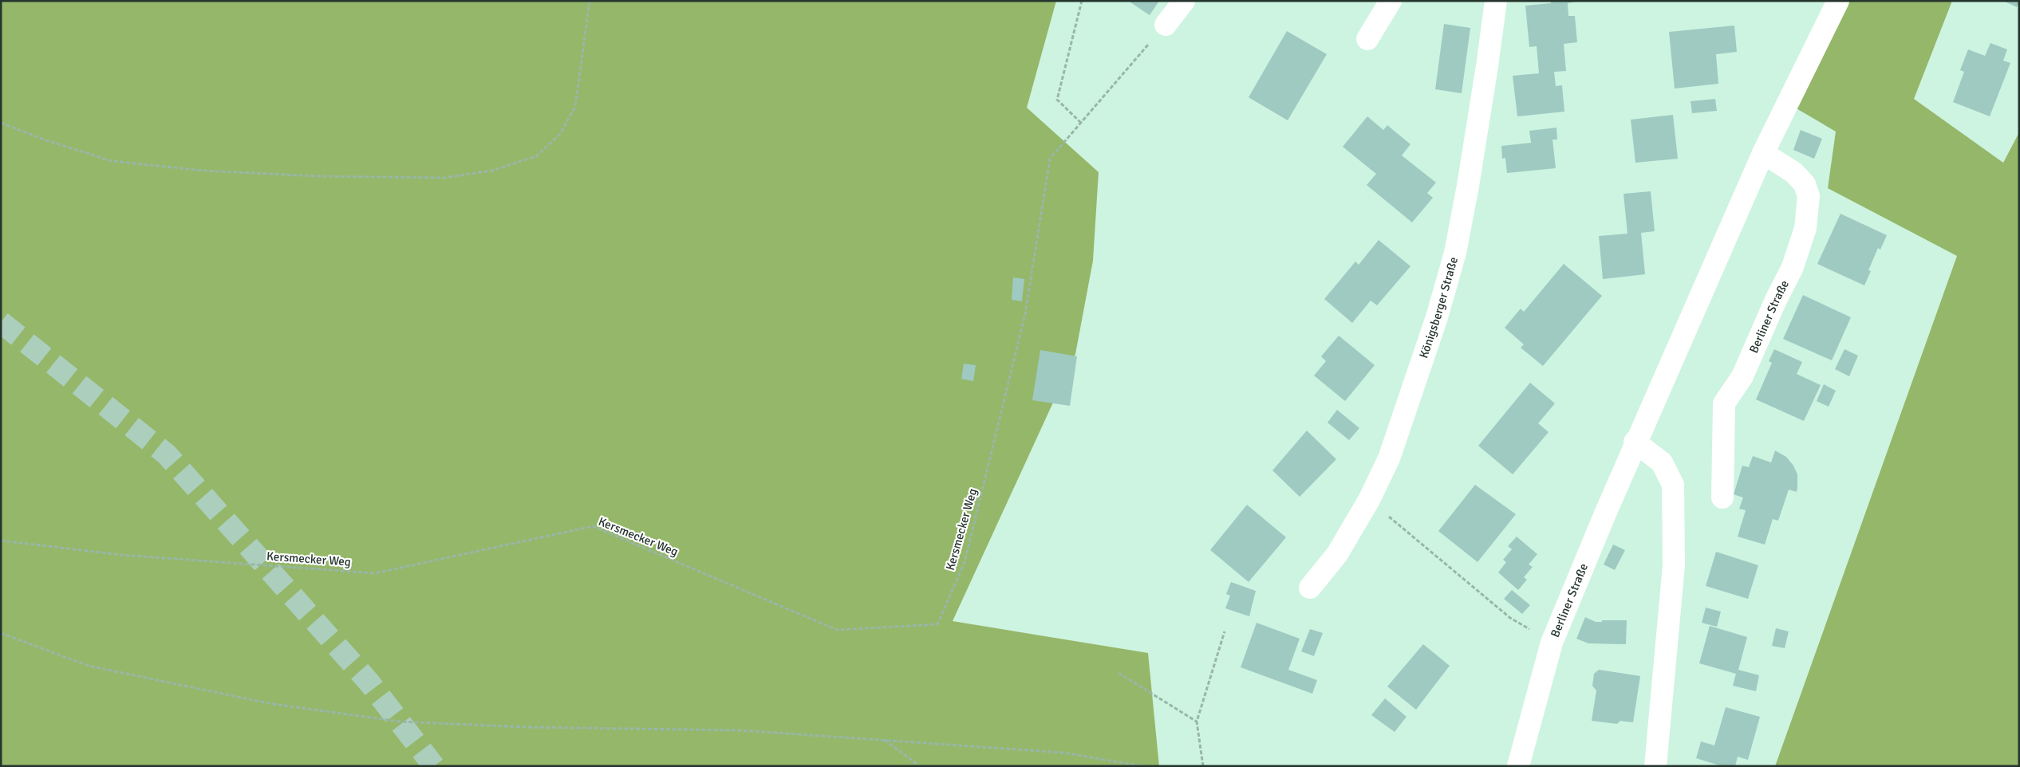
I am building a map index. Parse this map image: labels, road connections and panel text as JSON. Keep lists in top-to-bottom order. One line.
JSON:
{"streets":{"street":["Königsberger Straße","Berliner Straße"],"path":["Kersmecker Weg"]}}
